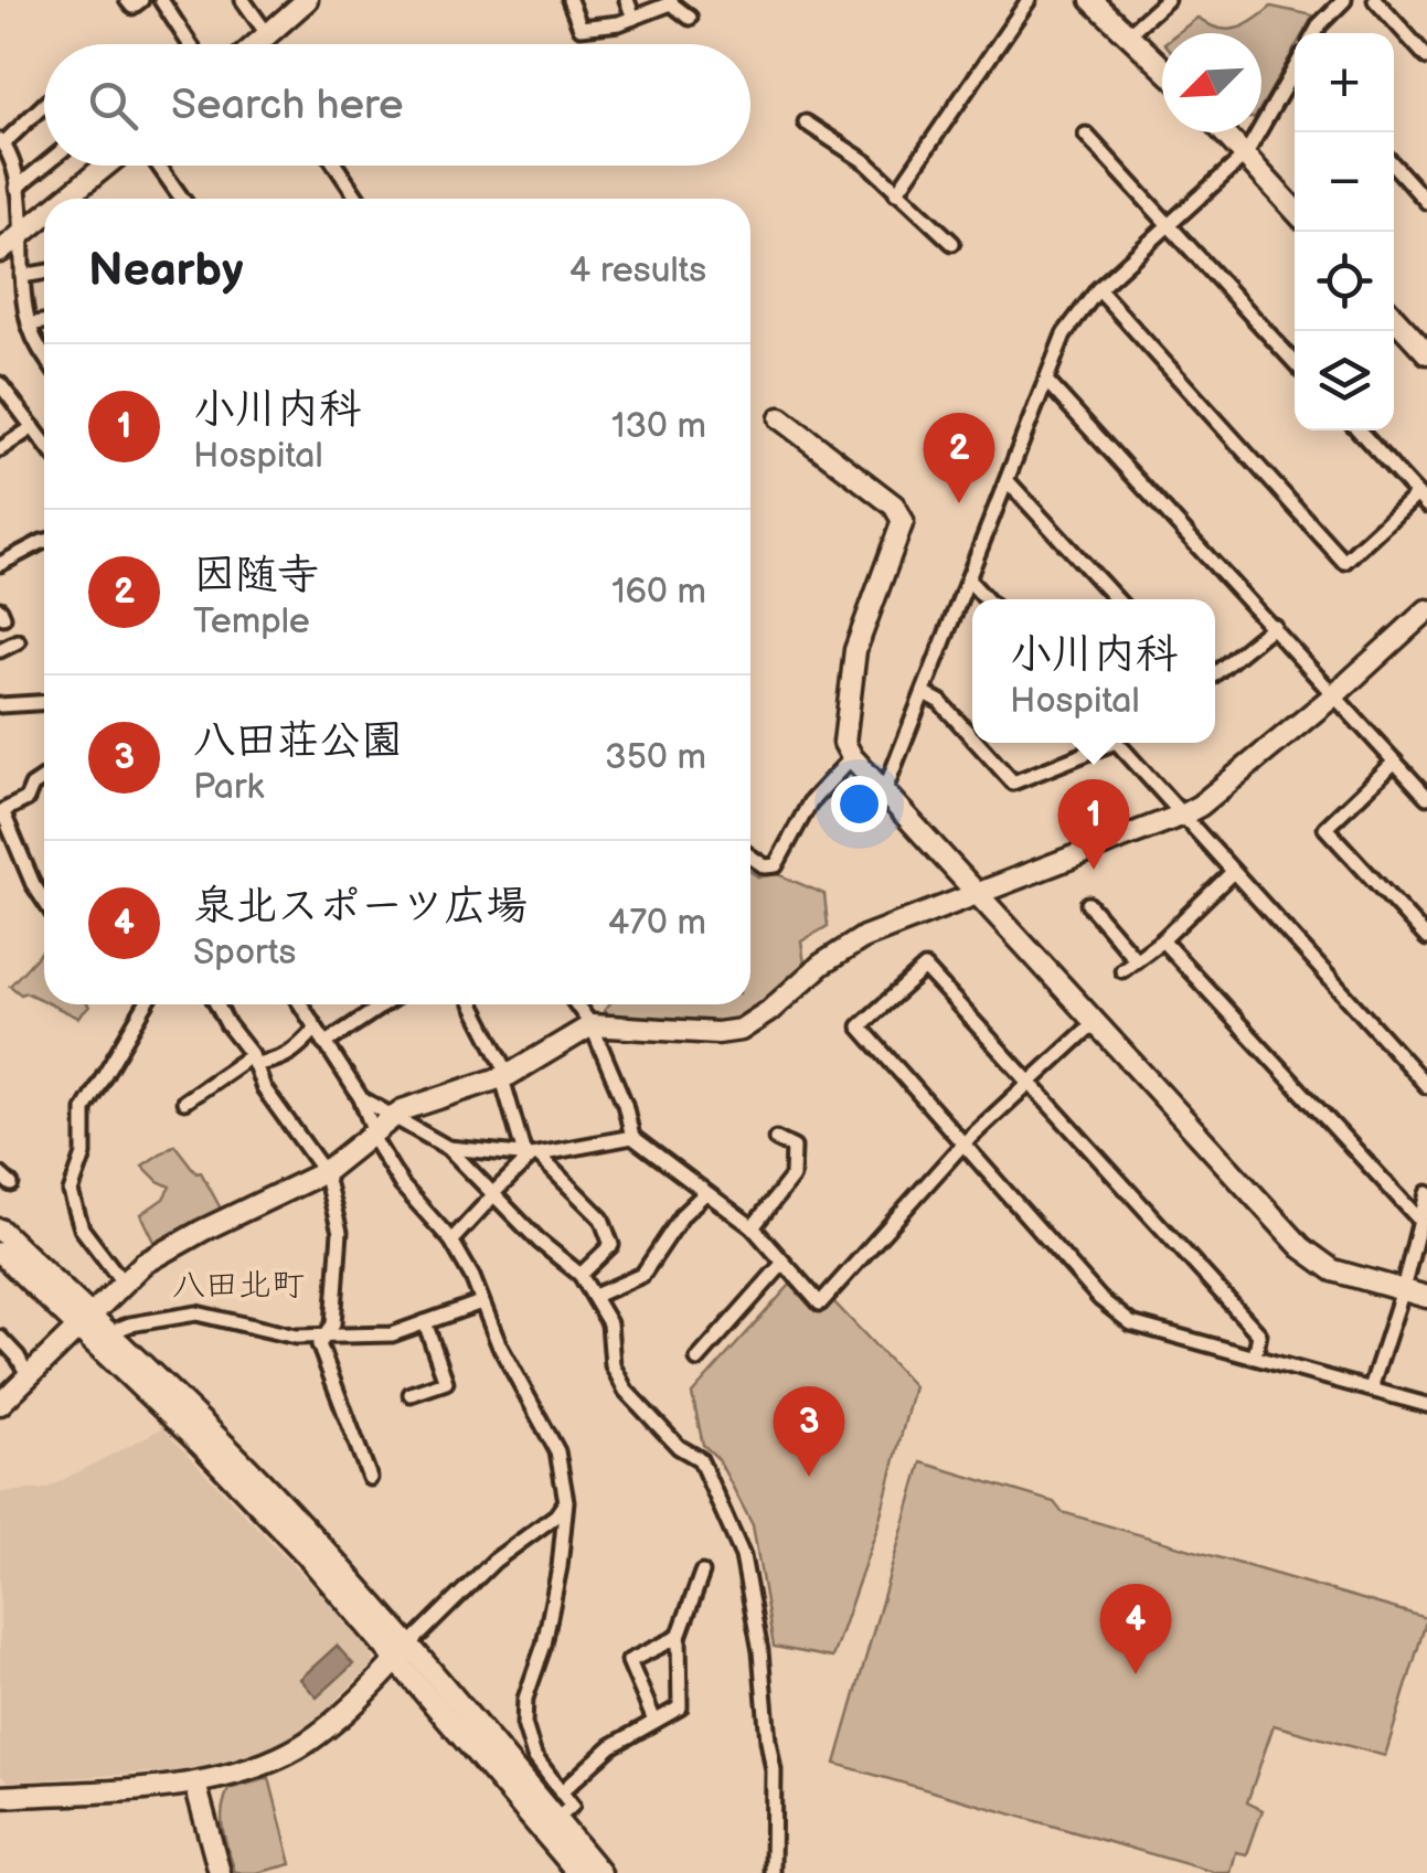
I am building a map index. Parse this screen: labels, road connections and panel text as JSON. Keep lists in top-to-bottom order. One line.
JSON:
{"districts":["八田北町"],"north":"bottom left","page":{"map_buttons":["+","−"],"search":"Search here","heading":["Nearby","4 results"],"list":[{"mark":"1","name":"小川内科","note":"Hospital","value":"130 m"},{"mark":"2","name":"因随寺","note":"Temple","value":"160 m"},{"mark":"3","name":"八田荘公園","note":"Park","value":"350 m"},{"mark":"4","name":"泉北スポーツ広場","note":"Sports","value":"470 m"}],"pins":["2","1","3","4"],"popup":["小川内科","Hospital"]}}
